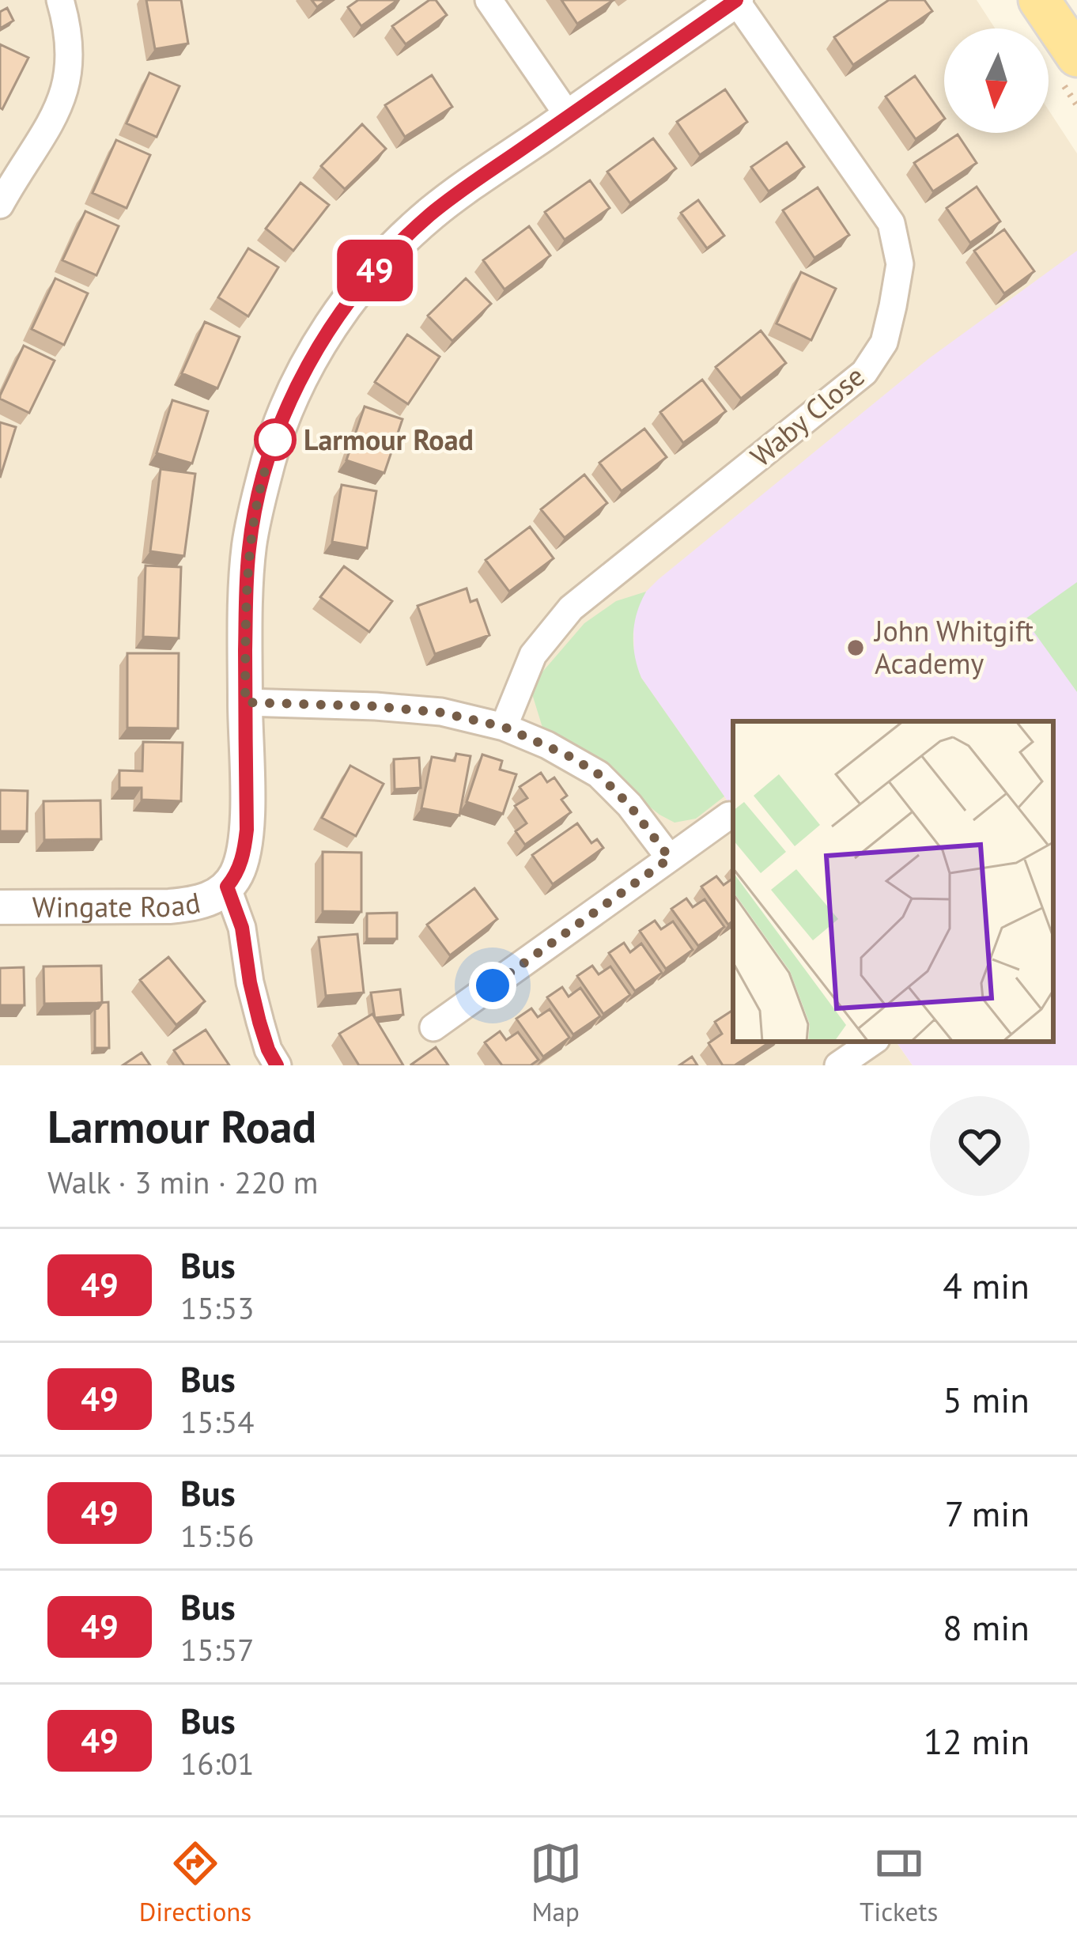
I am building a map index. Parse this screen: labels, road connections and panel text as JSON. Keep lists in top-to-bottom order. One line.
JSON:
{"streets":{"street":["Waby Close","Wingate Road"]},"places":["Larmour Road","John Whitgift Academy"],"lines":["bus line 49"],"north":"bottom","page":{"on_map":"49","heading":["Larmour Road","Walk · 3 min · 220 m"],"list":[{"mark":"49","name":"Bus","note":"15:53","value":"4 min"},{"mark":"49","name":"Bus","note":"15:54","value":"5 min"},{"mark":"49","name":"Bus","note":"15:56","value":"7 min"},{"mark":"49","name":"Bus","note":"15:57","value":"8 min"},{"mark":"49","name":"Bus","note":"16:01","value":"12 min"}],"tabs":["Directions","Map","Tickets"]}}
